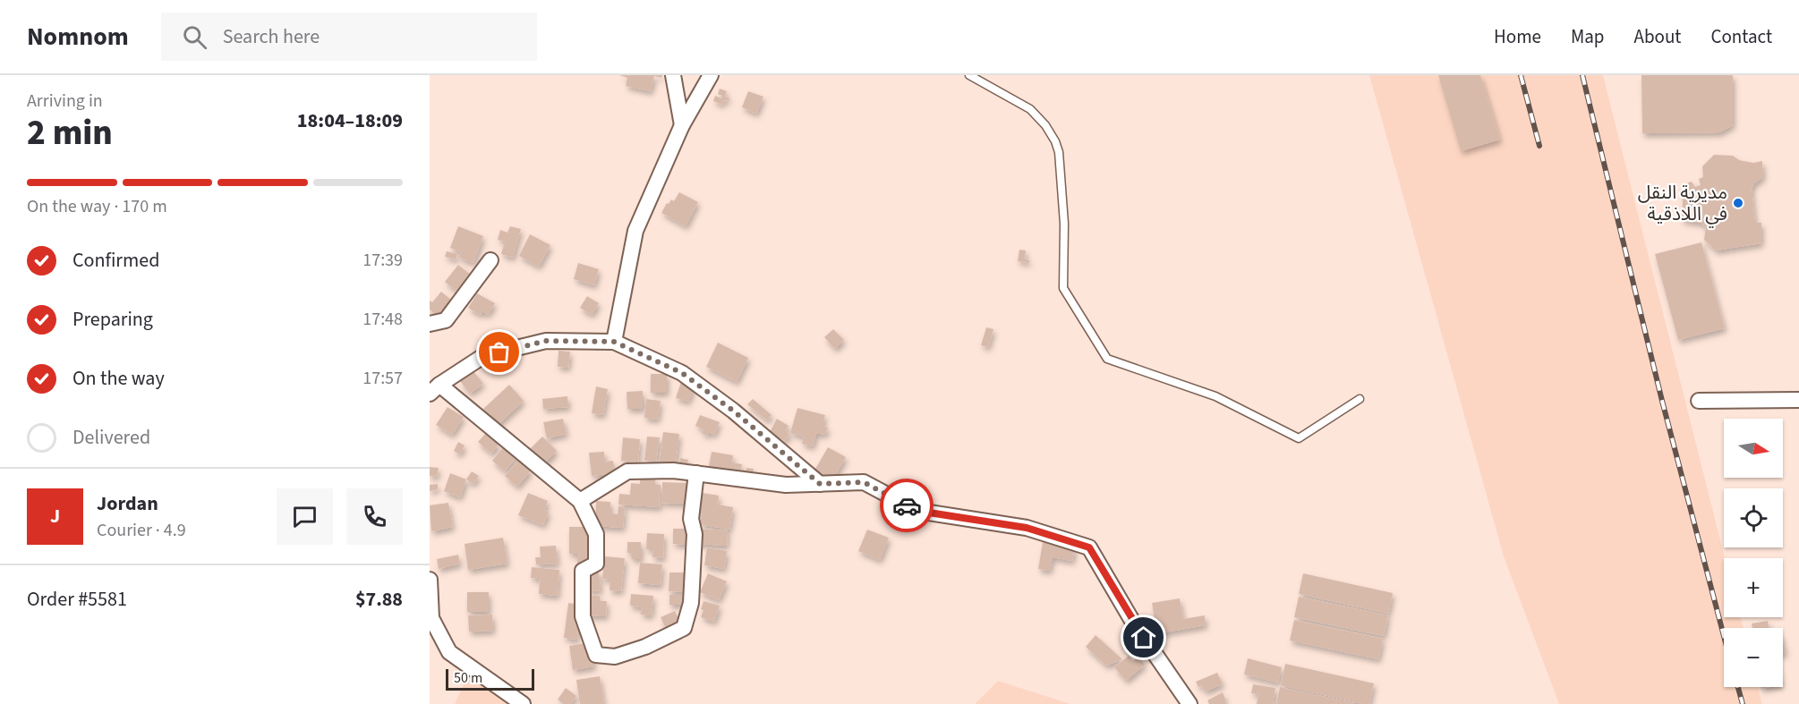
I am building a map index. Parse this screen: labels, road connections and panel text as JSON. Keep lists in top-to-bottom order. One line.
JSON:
{"places":["مديرية النقل في اللاذقية"],"scale_bar":"50 m","north":"right","page":{"header":"Nomnom","search":"Search here","nav":["Home","Map","About","Contact"],"heading":["2 min","Arriving in","18:04–18:09"],"panel":["Jordan","Courier · 4.9","Order #5581","$7.88"],"bar":"On the way · 170 m","list":[["Confirmed","17:39"],["Preparing","17:48"],["On the way","17:57"],"Delivered"],"map_buttons":["+","−"],"round":"J","scale":"50 m"}}
